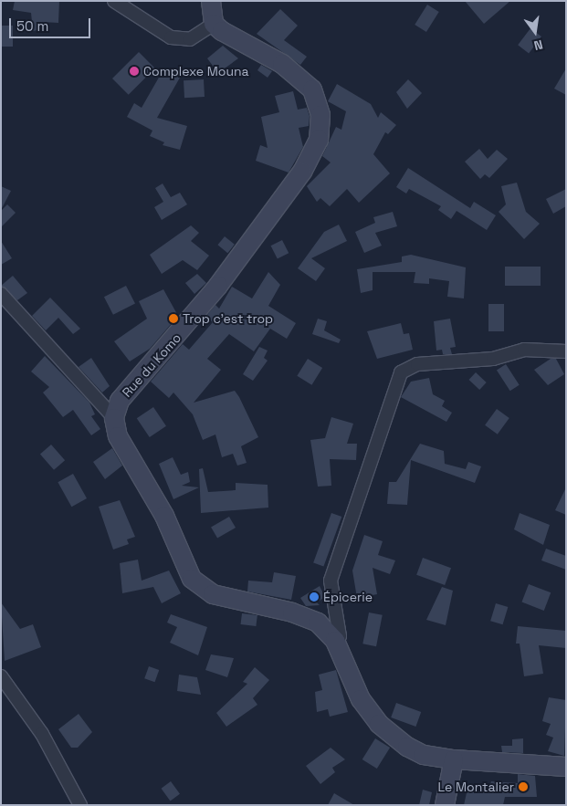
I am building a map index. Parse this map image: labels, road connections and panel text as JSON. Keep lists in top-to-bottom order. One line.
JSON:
{"streets":{"street":["Rue du Komo"]},"places":["Complexe Mouna","Trop c'est trop","Épicerie","Le Montalier"],"scale_bar":"50 m","north":"bottom"}
